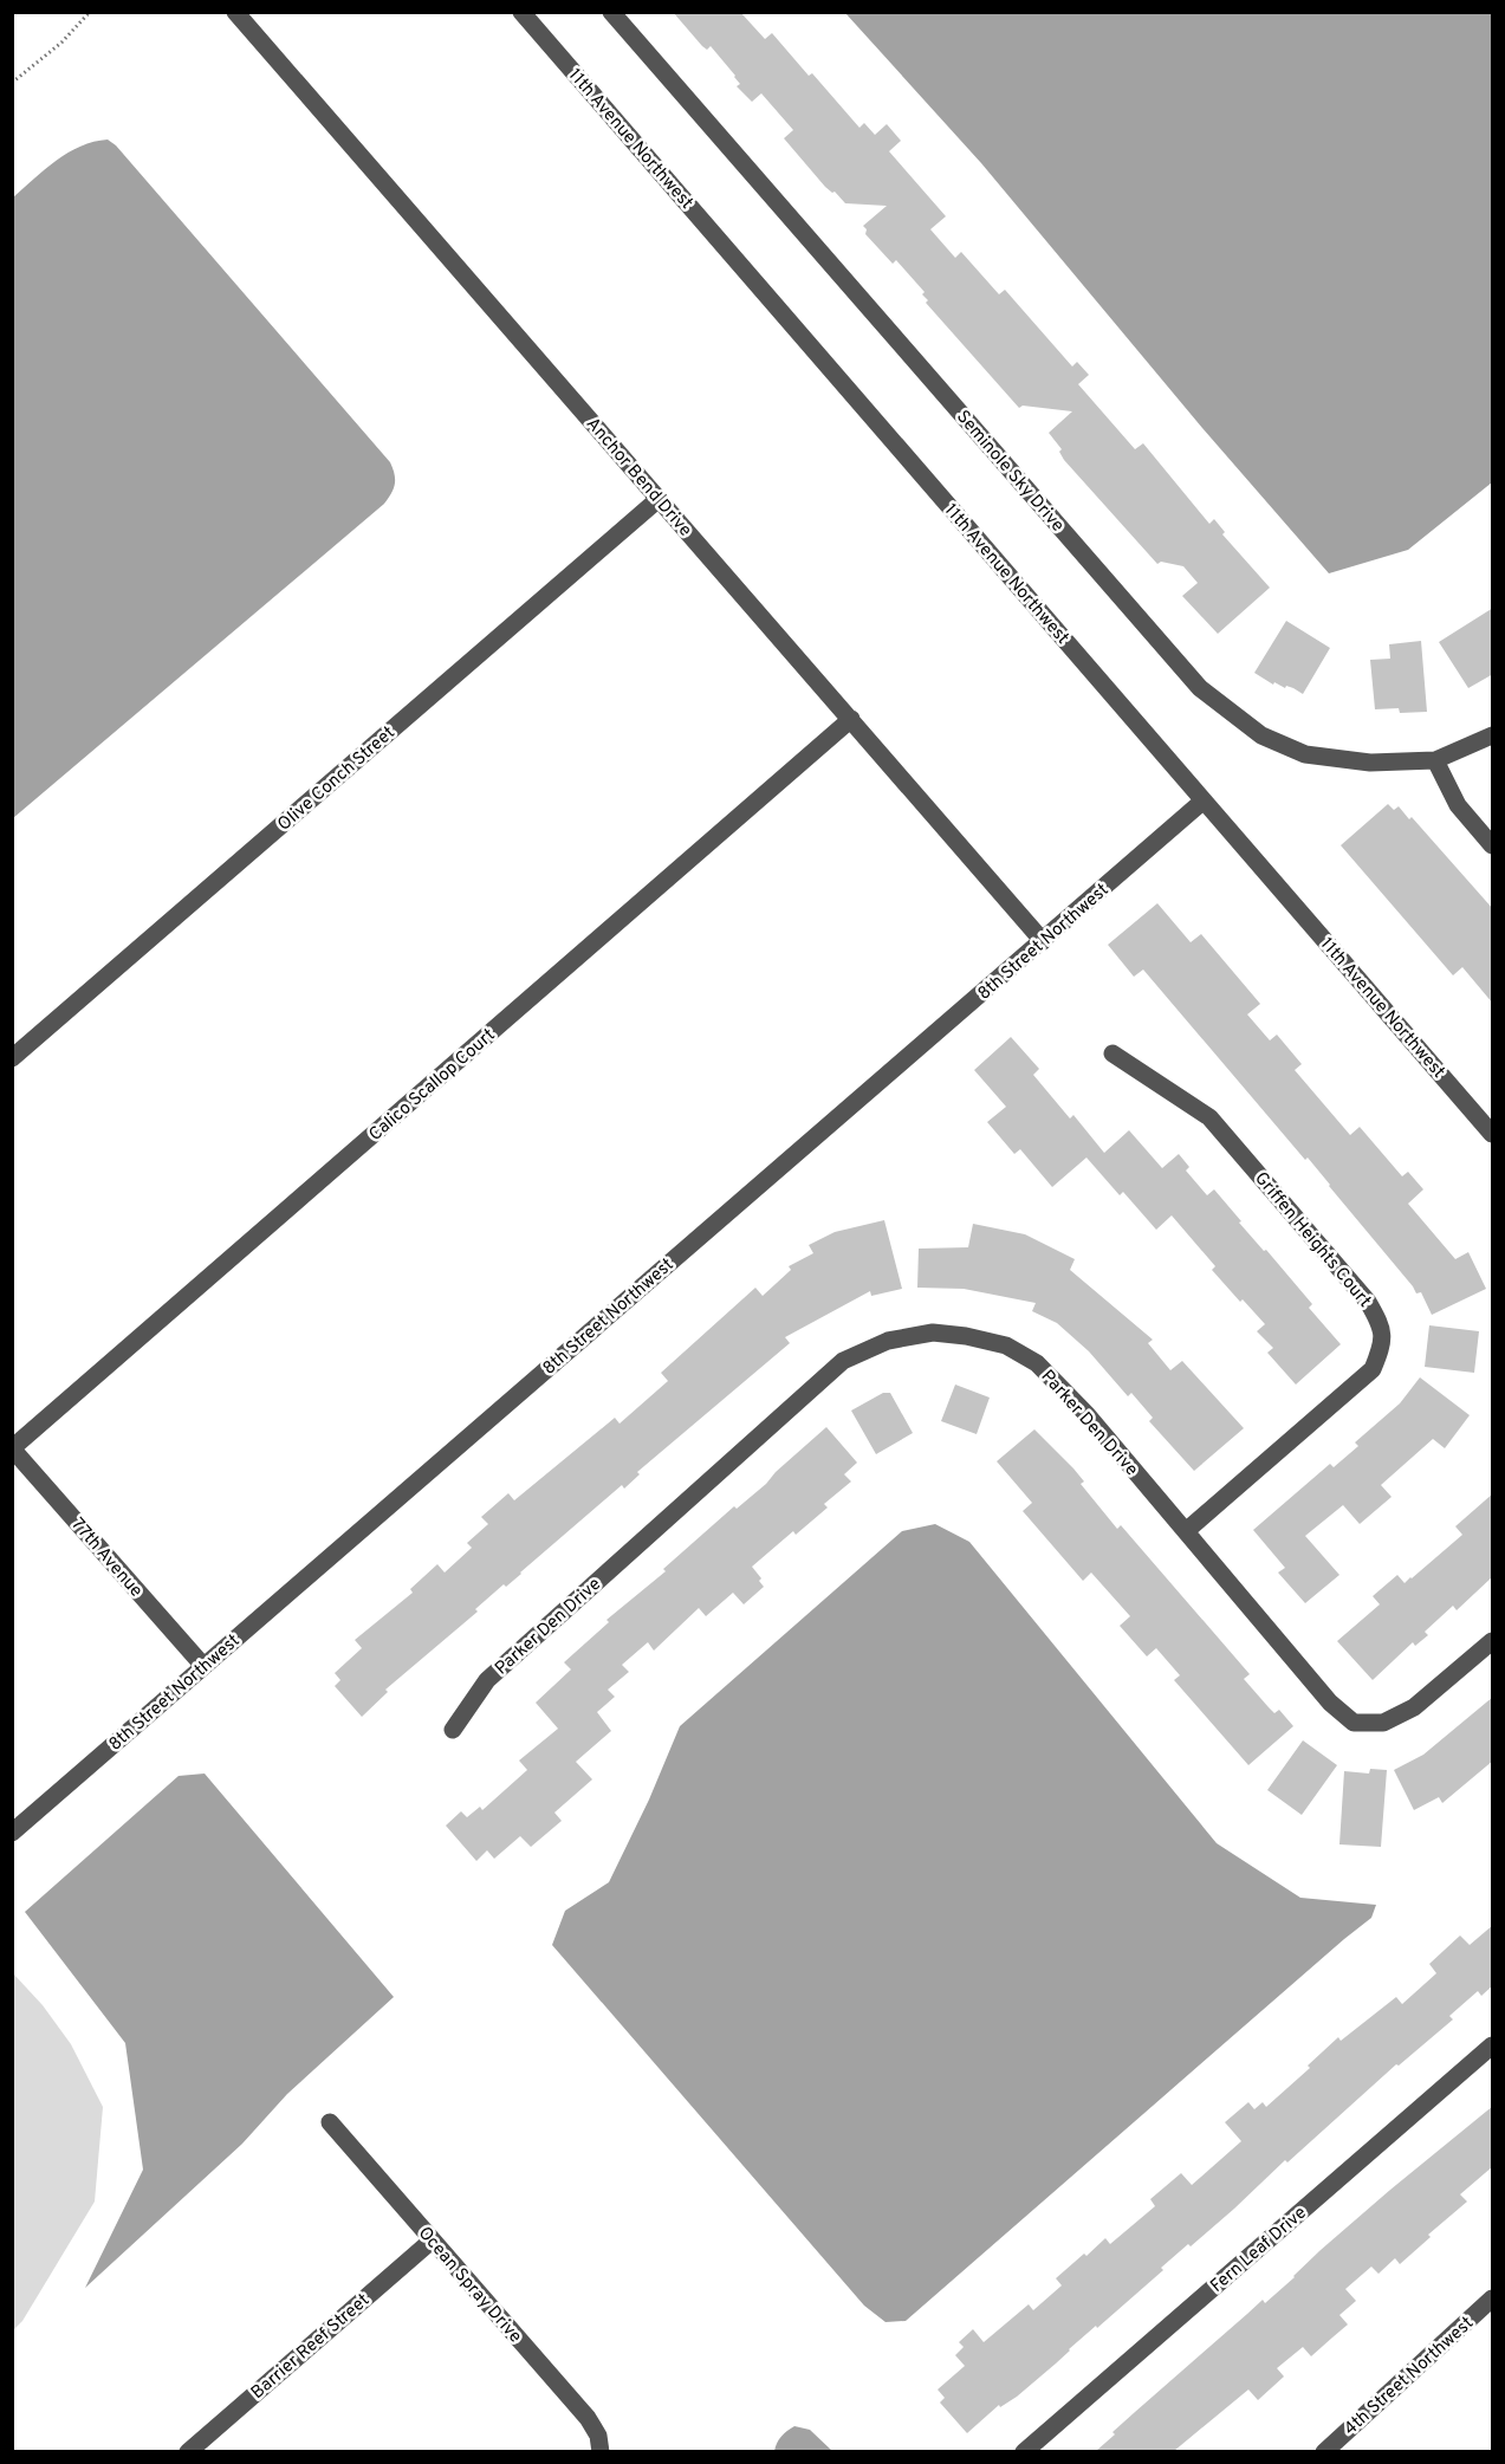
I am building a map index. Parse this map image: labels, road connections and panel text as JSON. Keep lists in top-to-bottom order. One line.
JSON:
{"streets":{"street":["11th Avenue Northwest","Seminole Sky Drive","Anchor Bend Drive","Olive Conch Street","8th Street Northwest","Calico Scallop Court","Griffen Heights Court","Parker Den Drive","77th Avenue","Fern Leaf Drive","Ocean Spray Drive","Barrier Reef Street","4th Street Northwest"]},"crossings":[["11th Avenue Northwest","8th Street Northwest"],["Anchor Bend Drive","Olive Conch Street"],["Anchor Bend Drive","8th Street Northwest"],["Anchor Bend Drive","Calico Scallop Court"],["8th Street Northwest","77th Avenue"],["Calico Scallop Court","77th Avenue"],["Griffen Heights Court","Parker Den Drive"],["Ocean Spray Drive","Barrier Reef Street"]]}
